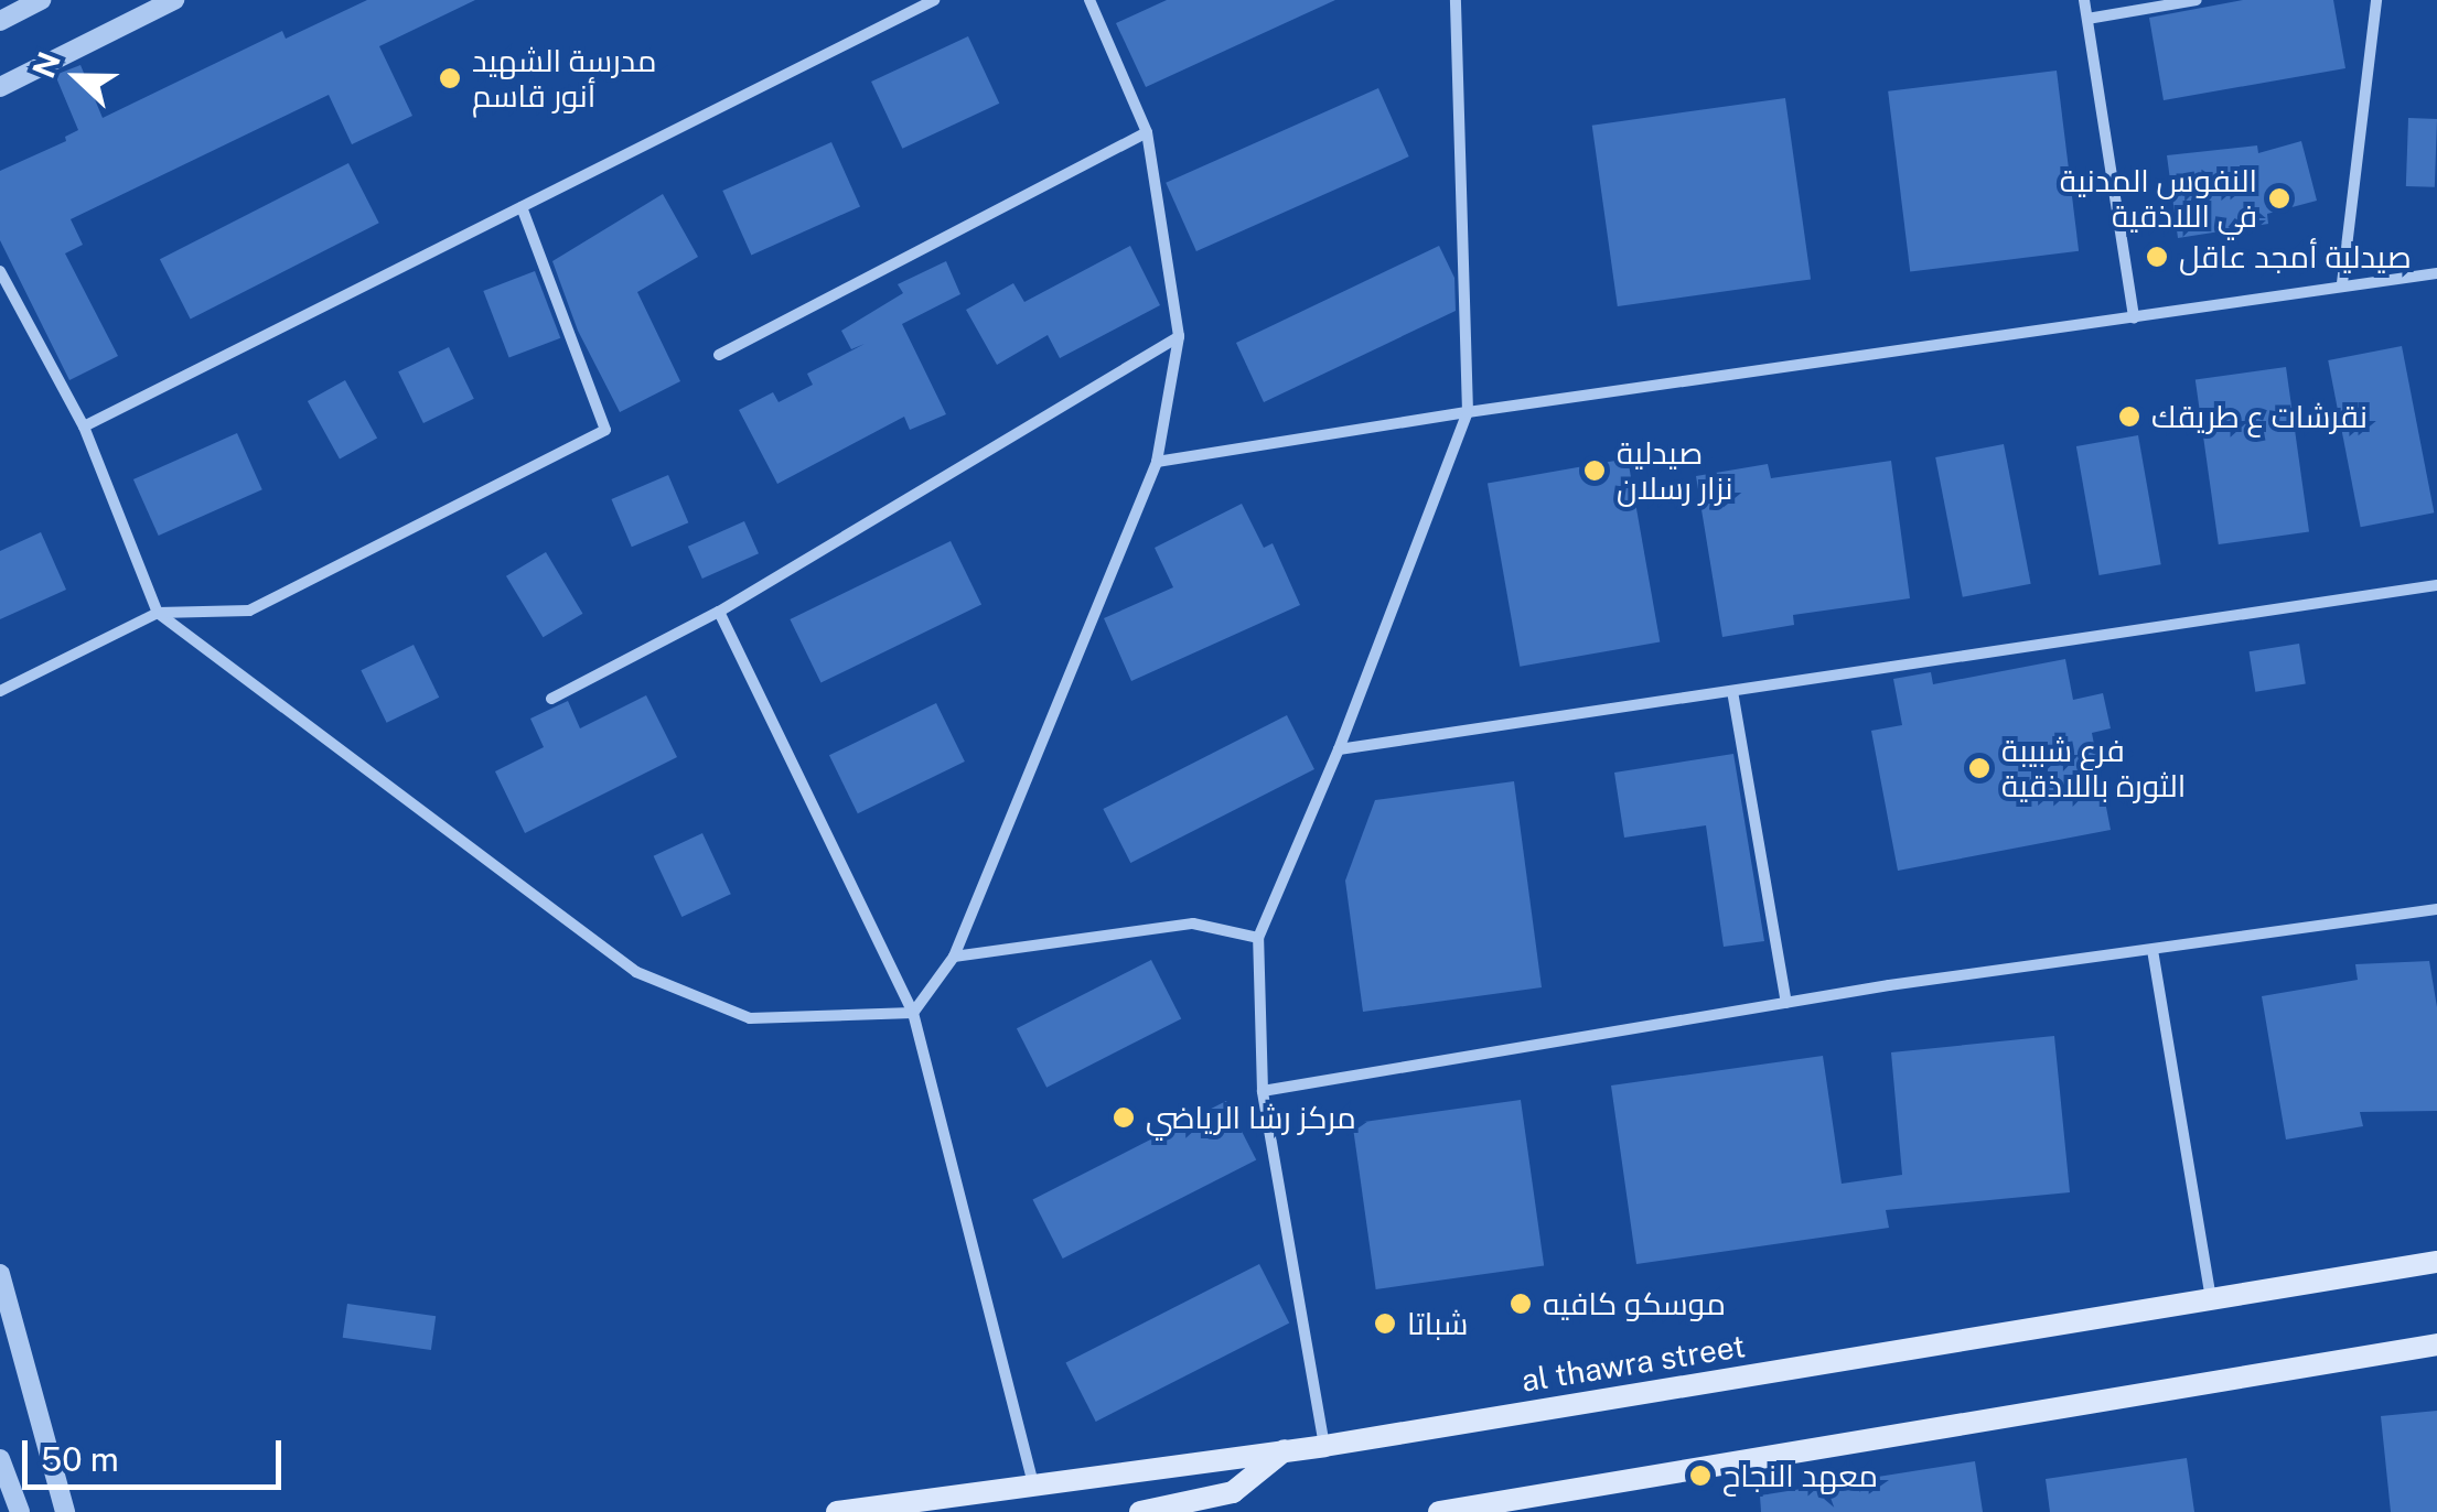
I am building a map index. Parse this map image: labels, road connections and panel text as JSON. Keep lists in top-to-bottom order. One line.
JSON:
{"streets":{"main road":["al thawra street"]},"places":["مدرسة الشهيد أنور قاسم","النفوس المدنية في اللاذقية","صيدلية أمجد عاقل","نقرشات ع طريقك","صيدلية نزار رسلان","فرع شبيبة الثورة باللاذقية","مركز رشا الرياضي","موسكو كافيه","شباتا","معهد النجاح"],"scale_bar":"50 m","north":"left"}
